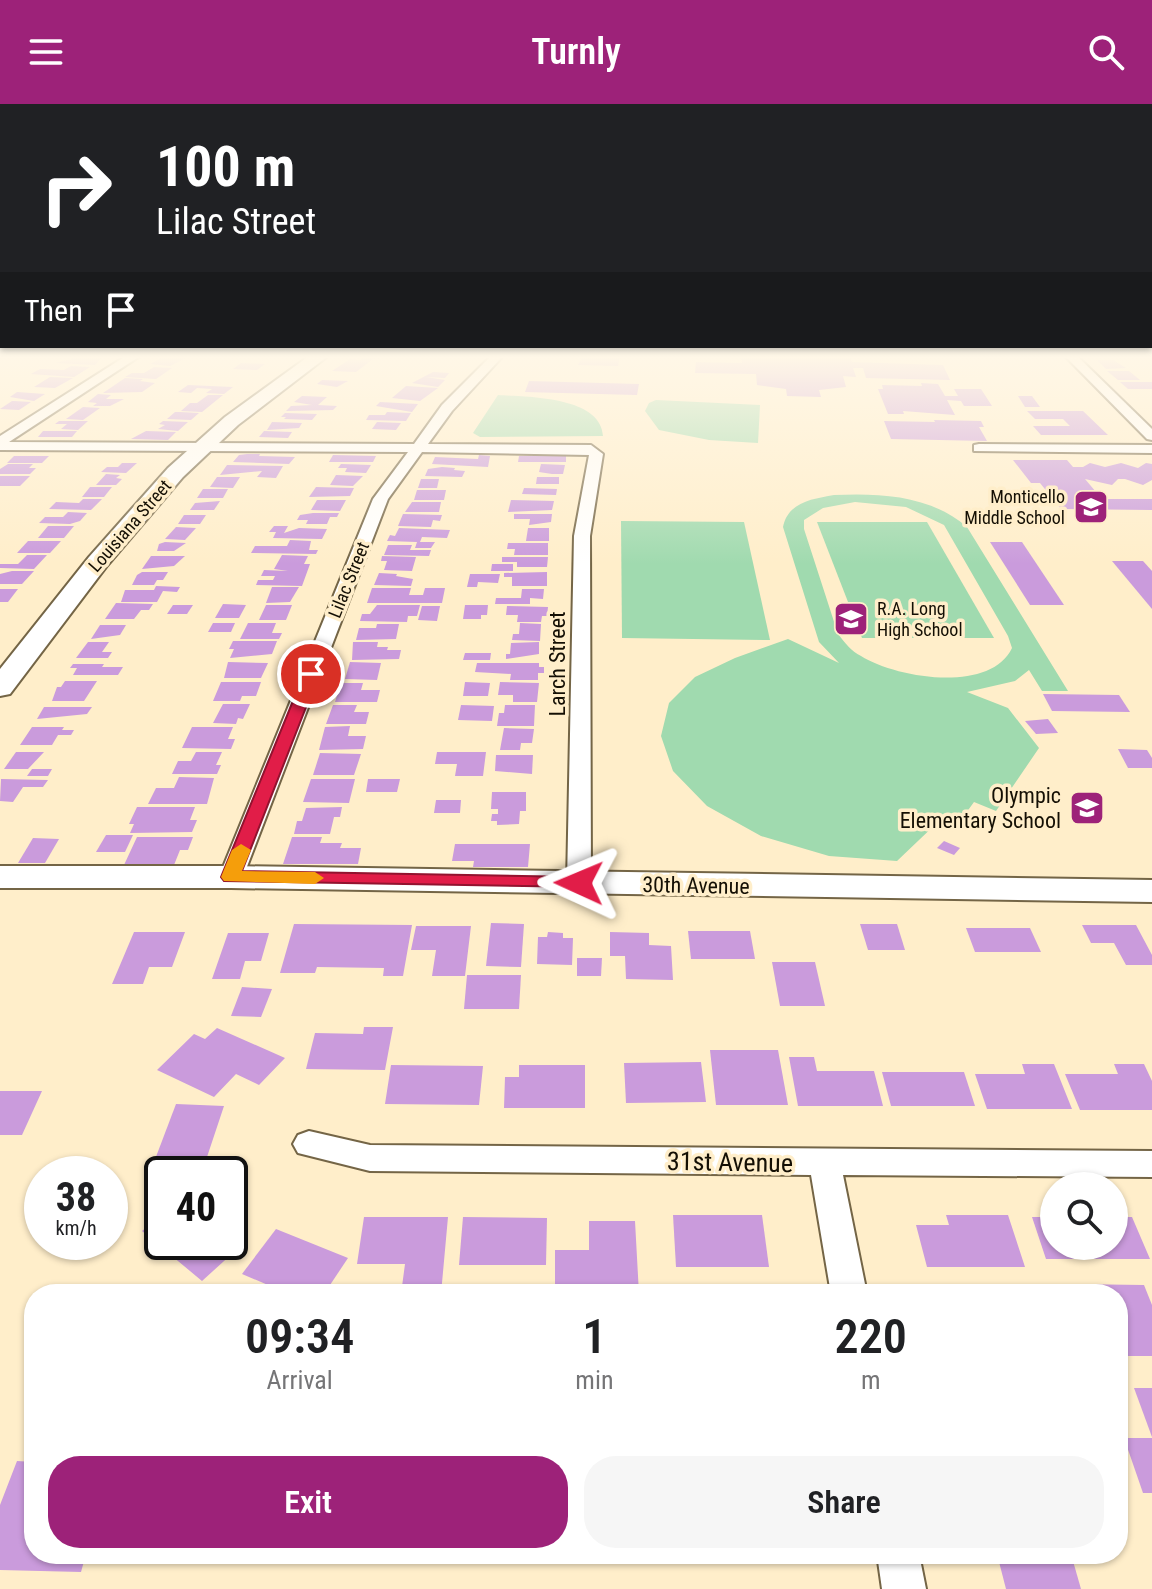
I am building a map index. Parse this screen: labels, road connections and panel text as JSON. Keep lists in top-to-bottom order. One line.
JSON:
{"streets":{"street":["Louisiana Street","Lilac Street","Larch Street","30th Avenue","31st Avenue"]},"crossings":[["Lilac Street","Larch Street"],["Lilac Street","30th Avenue"],["Larch Street","30th Avenue"]],"places":{"school or university":["Monticello Middle School","R.A. Long High School","Olympic Elementary School"]},"page":{"header":"Turnly","turn":["100 m","Lilac Street"],"then":"Then","speed":"38 km/h","limit":"40","eta":["09:34","Arrival","1","min","220","m"],"buttons":["Exit","Share"]}}
